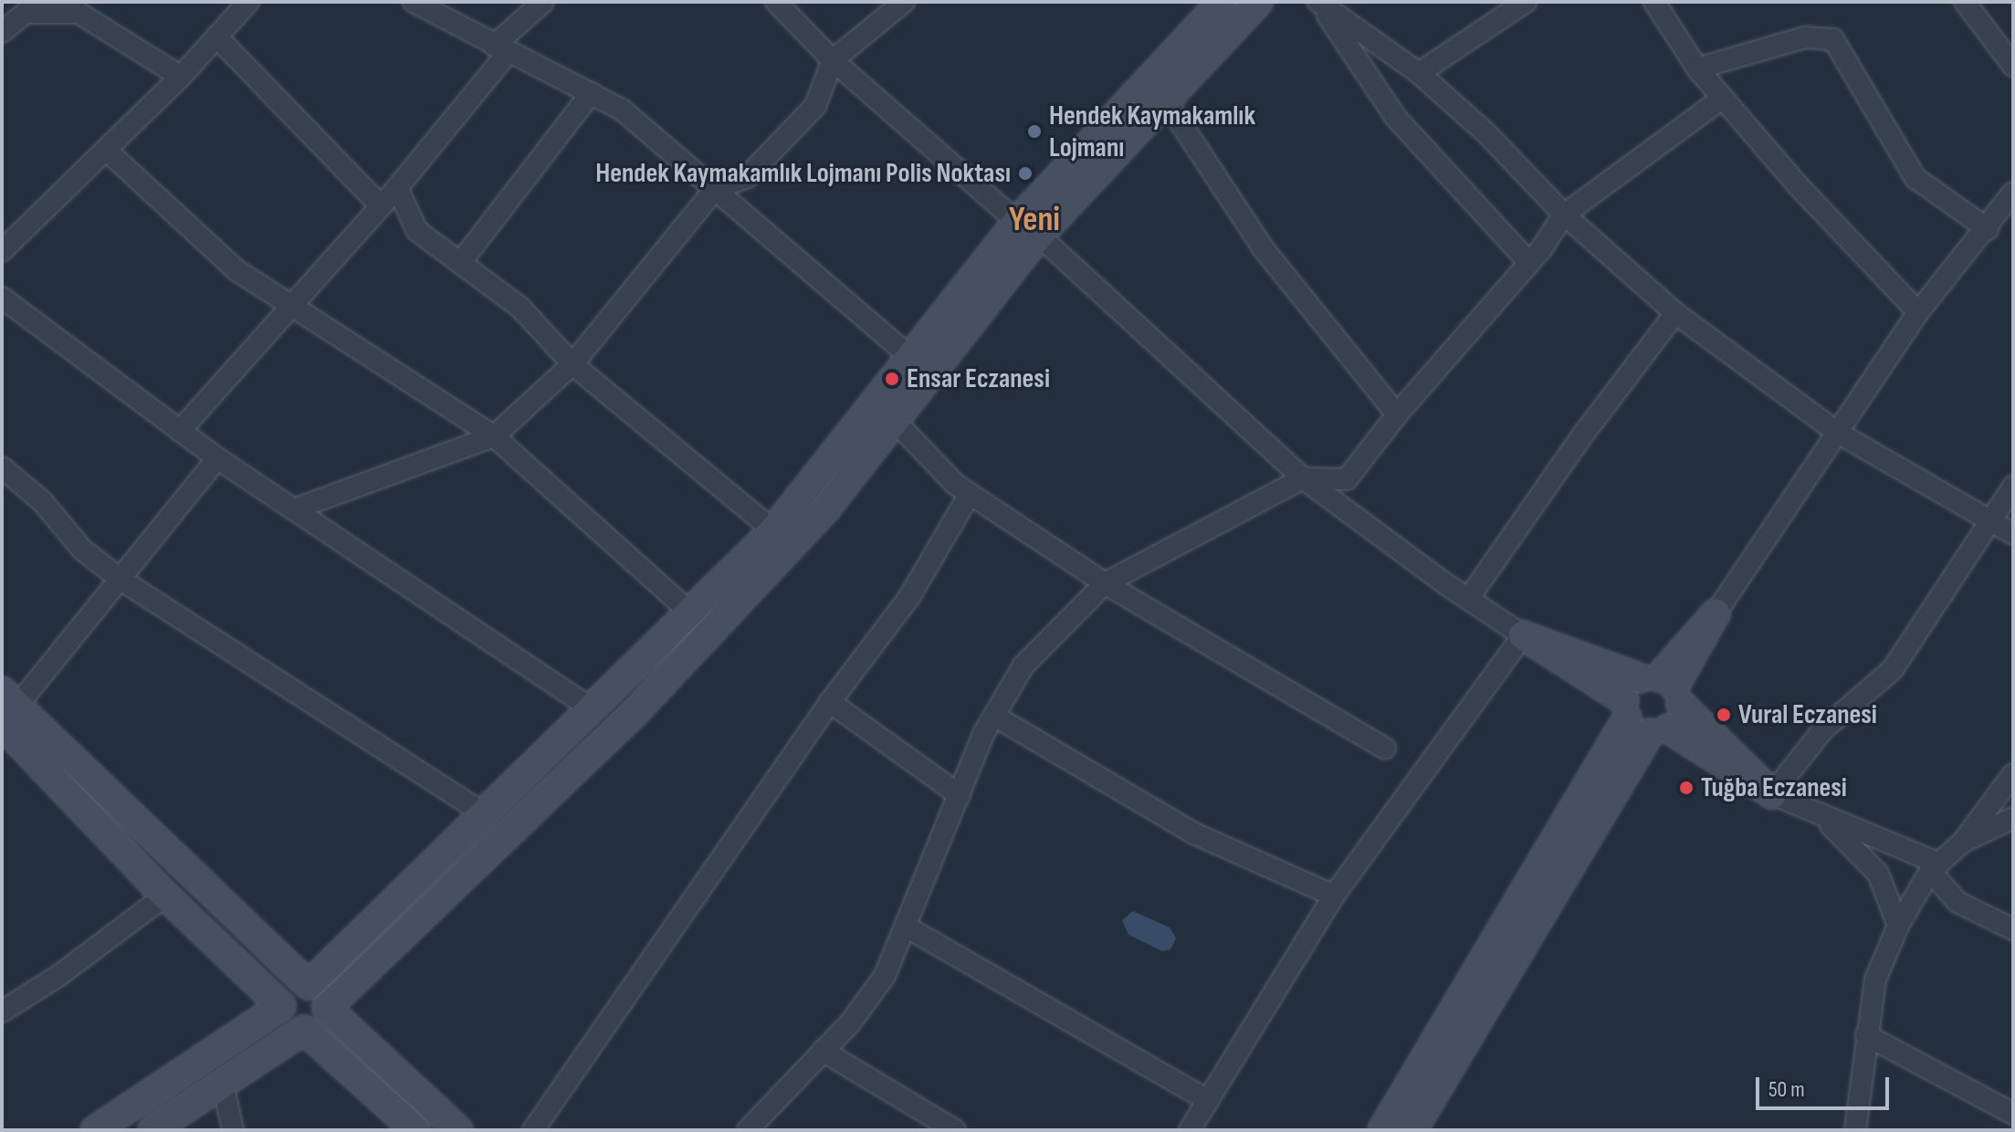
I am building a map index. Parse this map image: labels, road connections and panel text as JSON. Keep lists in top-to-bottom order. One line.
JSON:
{"districts":["Yeni"],"places":["Hendek Kaymakamlık Lojmanı","Hendek Kaymakamlık Lojmanı Polis Noktası","Ensar Eczanesi","Vural Eczanesi","Tuğba Eczanesi"],"scale_bar":"50 m"}
